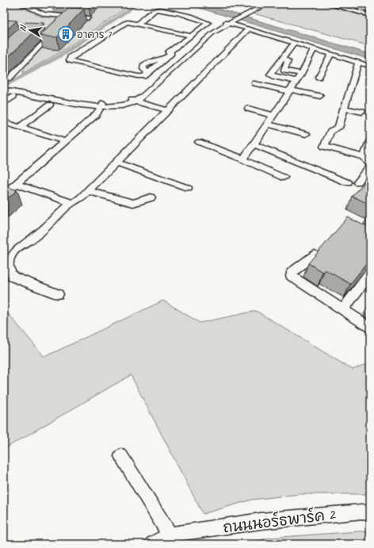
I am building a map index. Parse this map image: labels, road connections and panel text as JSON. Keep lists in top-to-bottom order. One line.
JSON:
{"streets":{"street":["ถนนนอร์ธพาร์ค 2"]},"places":{"building":["อาคาร 7"]},"north":"left"}
